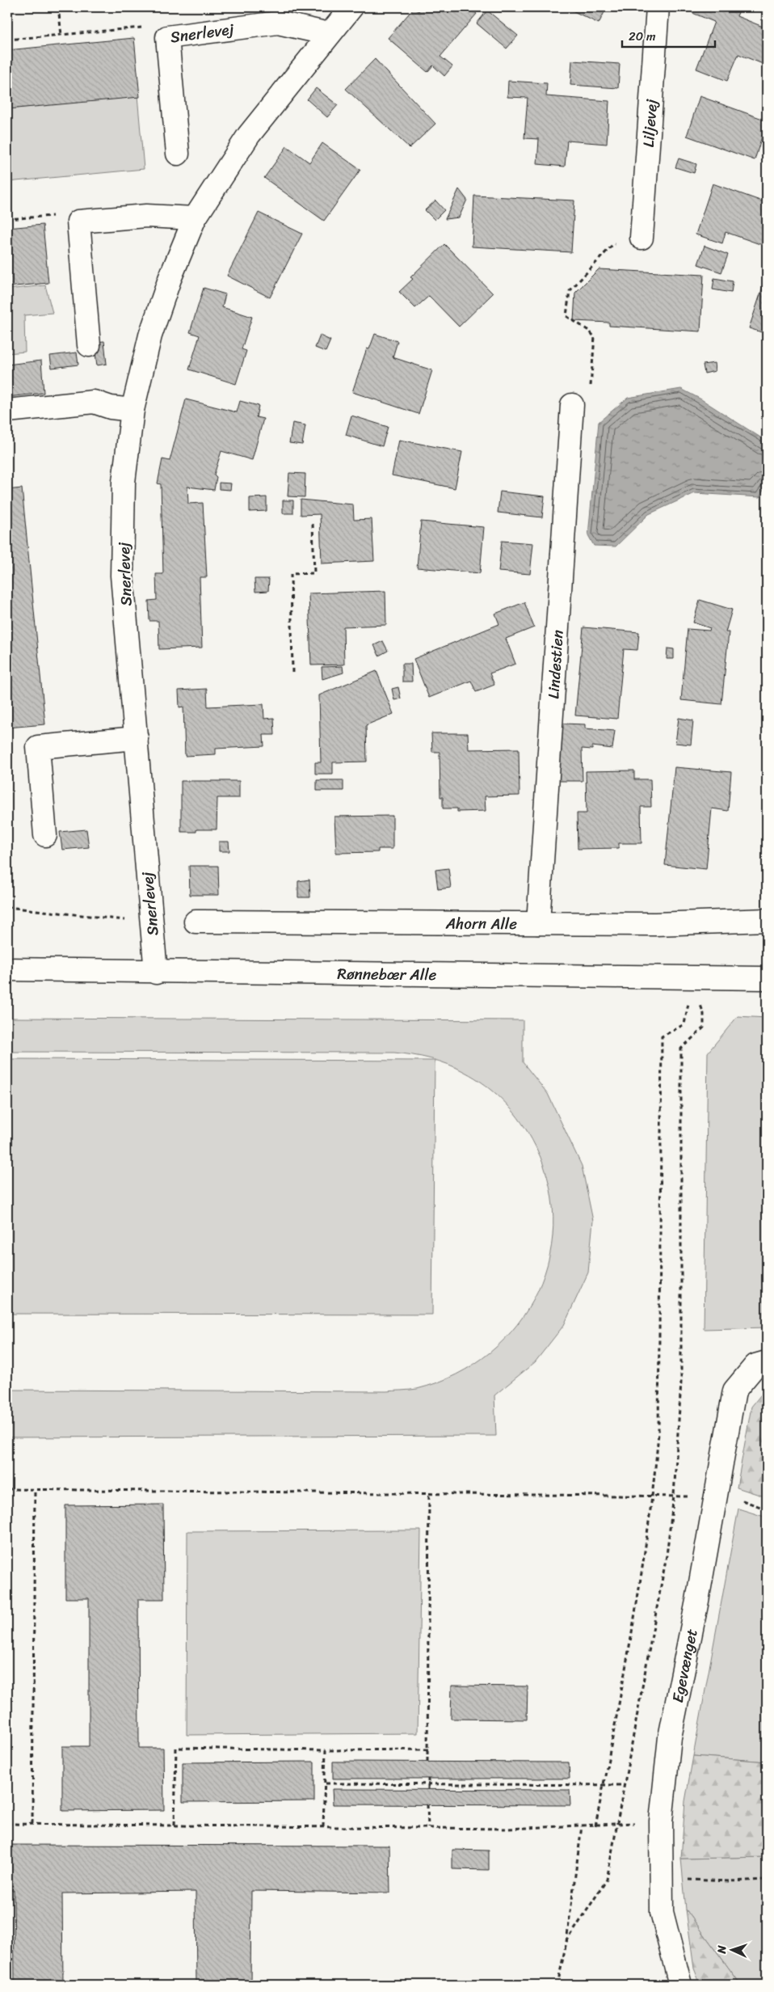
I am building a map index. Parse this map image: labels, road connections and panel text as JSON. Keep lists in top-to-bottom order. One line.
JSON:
{"streets":{"street":["Snerlevej","Liljevej","Lindestien","Ahorn Alle","Rønnebær Alle","Egevænget"]},"crossings":[["Snerlevej","Rønnebær Alle"],["Lindestien","Ahorn Alle"]],"scale_bar":"20 m","north":"left"}
